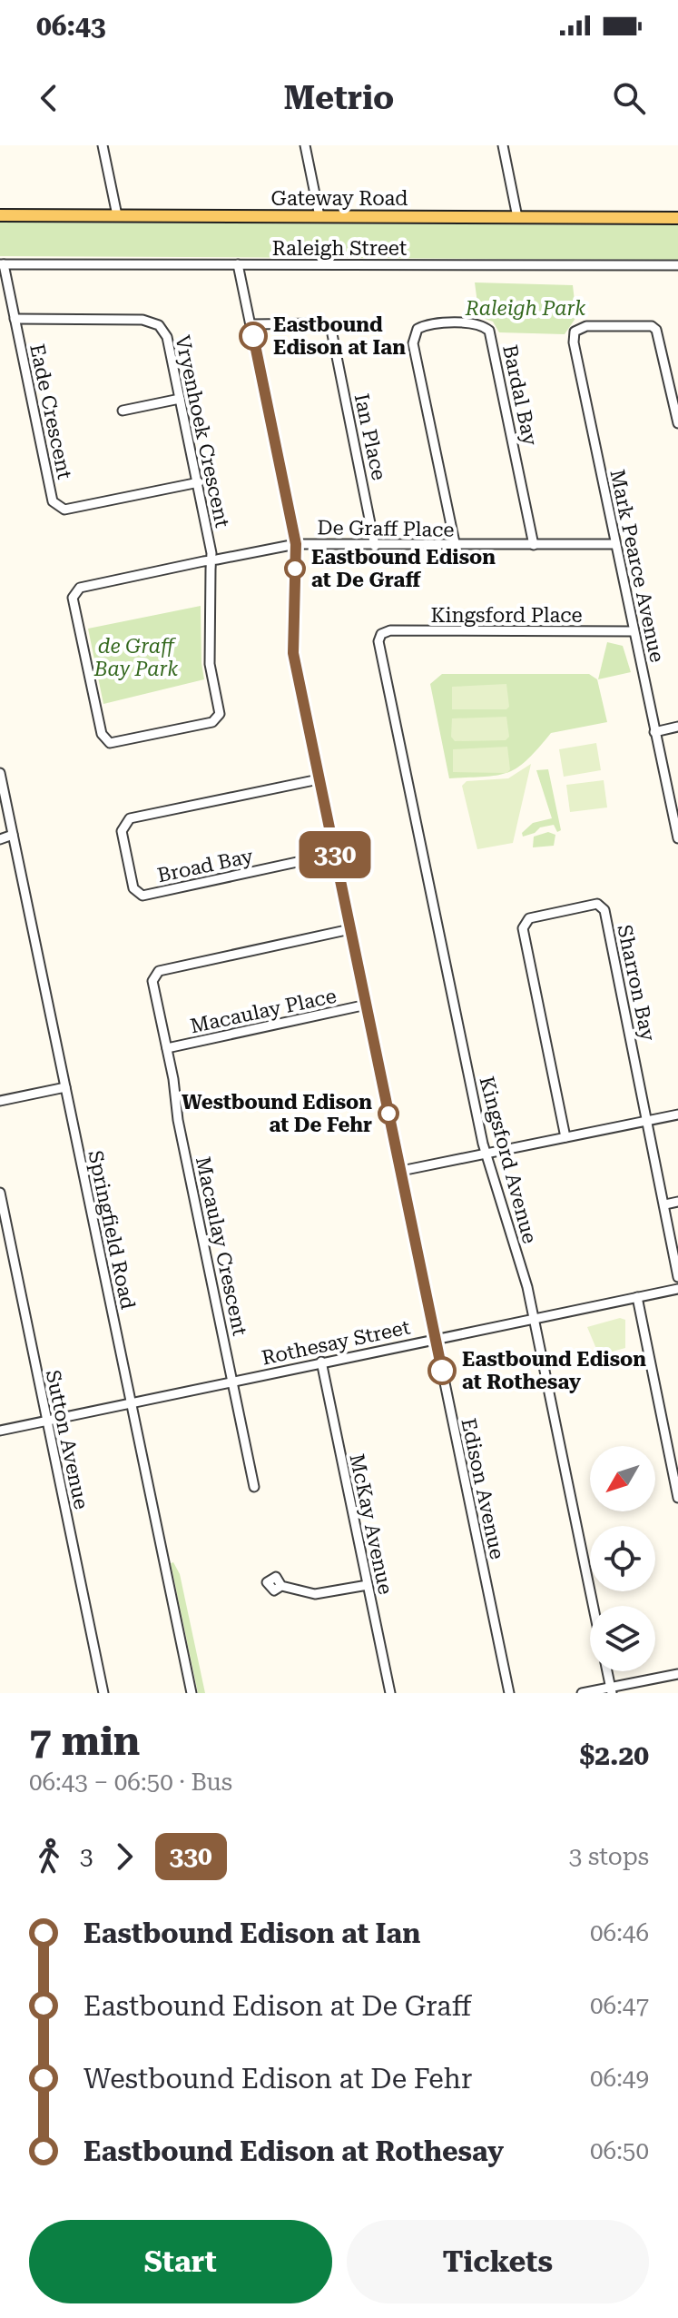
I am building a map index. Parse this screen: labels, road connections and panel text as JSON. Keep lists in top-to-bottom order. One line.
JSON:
{"streets":{"main road":["Gateway Road"],"street":["Raleigh Street","Bardal Bay","Eade Crescent","Vryenhoek Crescent","Ian Place","De Graff Place","Mark Pearce Avenue","Kingsford Place","Broad Bay","Sharron Bay","Macaulay Place","Kingsford Avenue","Springfield Road","Macaulay Crescent","Rothesay Street","Sutton Avenue","Edison Avenue","McKay Avenue"]},"crossings":[["Raleigh Street","Eade Crescent"],["Raleigh Street","Edison Avenue"],["Bardal Bay","De Graff Place"],["Eade Crescent","Vryenhoek Crescent"],["Vryenhoek Crescent","De Graff Place"],["Ian Place","De Graff Place"],["Ian Place","Edison Avenue"],["De Graff Place","Mark Pearce Avenue"],["De Graff Place","Edison Avenue"],["Mark Pearce Avenue","Kingsford Place"],["Kingsford Place","Kingsford Avenue"],["Broad Bay","Edison Avenue"],["Macaulay Place","Macaulay Crescent"],["Macaulay Place","Edison Avenue"],["Kingsford Avenue","Rothesay Street"],["Springfield Road","Rothesay Street"],["Macaulay Crescent","Rothesay Street"],["Macaulay Crescent","Edison Avenue"],["Rothesay Street","Sutton Avenue"],["Rothesay Street","Edison Avenue"],["Rothesay Street","McKay Avenue"]],"parks":["Raleigh Park","de Graff Bay Park"],"places":["Eastbound Edison at Ian","Eastbound Edison at De Graff","Westbound Edison at De Fehr","Eastbound Edison at Rothesay"],"lines":["bus line 330"],"north":"bottom left","page":{"status":"06:43","header":"Metrio","on_map":"330","heading":["7 min","06:43 – 06:50 · Bus","$2.20"],"legs":["3","330","3 stops"],"list":[{"name":"Eastbound Edison at Ian","value":"06:46"},{"name":"Eastbound Edison at De Graff","value":"06:47"},{"name":"Westbound Edison at De Fehr","value":"06:49"},{"name":"Eastbound Edison at Rothesay","value":"06:50"}],"buttons":["Start","Tickets"]}}
